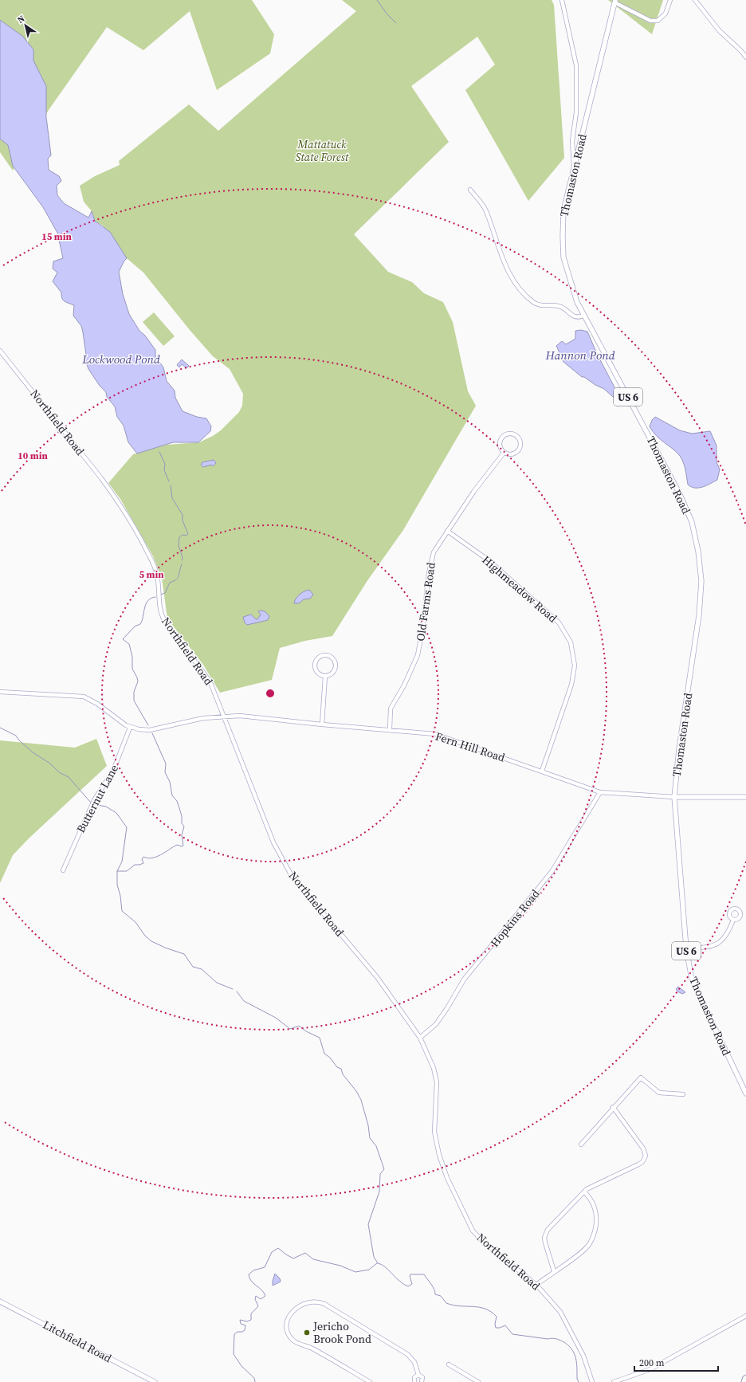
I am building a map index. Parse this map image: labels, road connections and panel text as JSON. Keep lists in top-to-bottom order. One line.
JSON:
{"streets":{"main road":["Thomaston Road","US 6","Litchfield Road"],"street":["Northfield Road","Highmeadow Road","Old Farms Road","Fern Hill Road","Butternut Lane","Hopkins Road"]},"crossings":[["Thomaston Road","Fern Hill Road"],["Northfield Road","Fern Hill Road"],["Northfield Road","Hopkins Road"],["Highmeadow Road","Old Farms Road"],["Highmeadow Road","Fern Hill Road"],["Old Farms Road","Fern Hill Road"],["Fern Hill Road","Butternut Lane"],["Fern Hill Road","Hopkins Road"]],"water":["Hannon Pond","Lockwood Pond"],"parks":["Mattatuck State Forest"],"places":["Jericho Brook Pond"],"scale_bar":"200 m","north":"top left","rings":["15 min","10 min","5 min"]}
